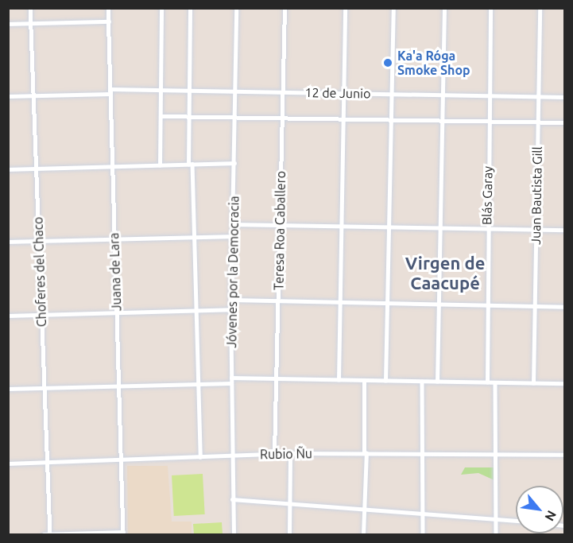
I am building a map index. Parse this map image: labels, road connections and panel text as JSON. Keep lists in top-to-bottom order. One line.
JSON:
{"streets":{"street":["12 de Junio","Blás Garay","Juan Bautista Gill","Teresa Roa Caballero","Choferes del Chaco","Juana de Lara","Jóvenes por la Democracia","Rubio Ñu"]},"crossings":[["12 de Junio","Blás Garay"],["12 de Junio","Juan Bautista Gill"],["12 de Junio","Teresa Roa Caballero"],["12 de Junio","Choferes del Chaco"],["12 de Junio","Juana de Lara"],["12 de Junio","Jóvenes por la Democracia"],["Teresa Roa Caballero","Rubio Ñu"],["Choferes del Chaco","Rubio Ñu"],["Juana de Lara","Rubio Ñu"],["Jóvenes por la Democracia","Rubio Ñu"]],"districts":["Virgen de Caacupé"],"places":["Ka'a Róga Smoke Shop"],"north":"bottom right"}
